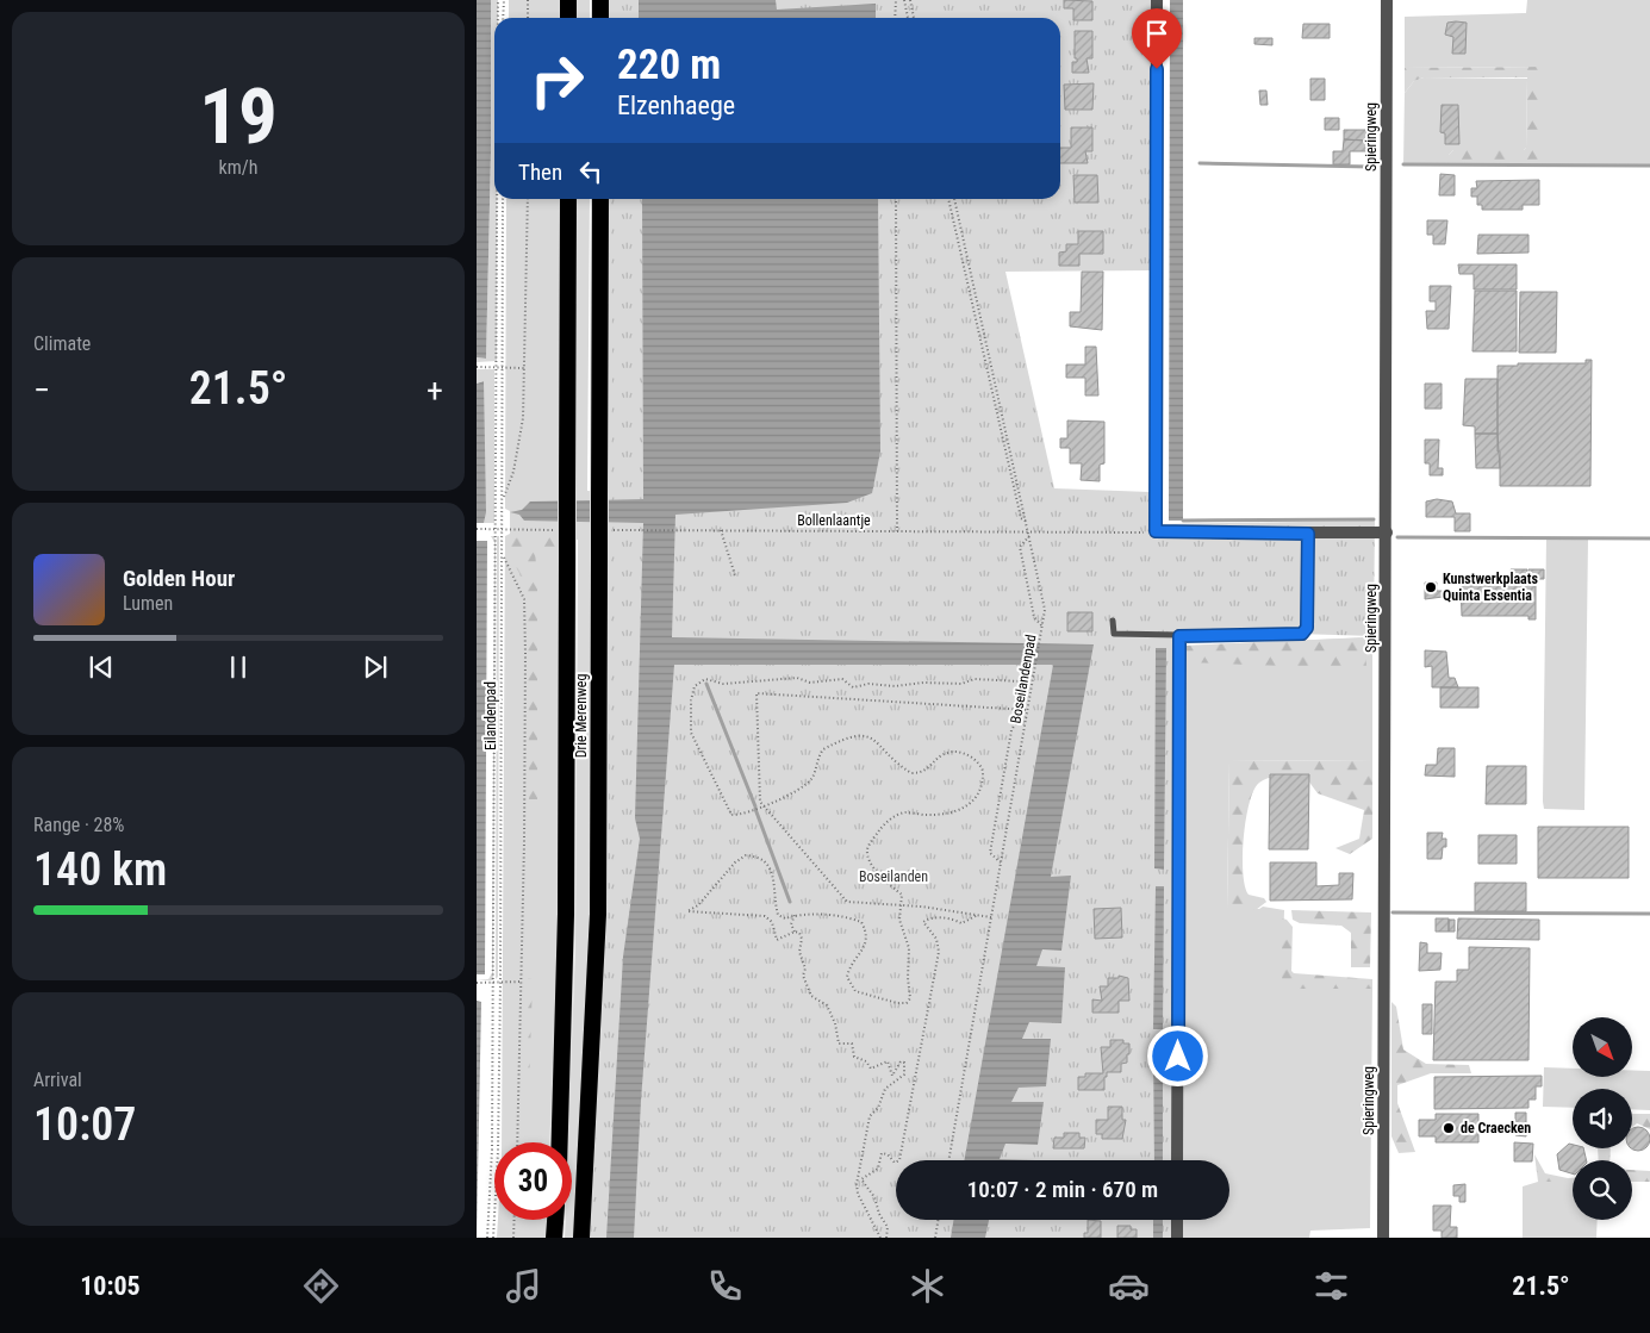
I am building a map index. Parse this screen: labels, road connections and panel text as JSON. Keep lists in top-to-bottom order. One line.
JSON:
{"streets":{"highway":["Drie Merenweg"],"street":["Spieringweg"],"path":["Bollenlaantje","Boseilandenpad","Eilandenpad"]},"crossings":[["Bollenlaantje","Boseilandenpad"]],"parks":["Boseilanden"],"places":["Kunstwerkplaats Quinta Essentia","de Craecken"],"north":"bottom right","page":{"tile":[["19","km/h"],"Climate",["Range · 28%","140 km"],["Arrival","10:07"]],"turn":["220 m","Elzenhaege"],"then":"Then","heat":["−","21.5°","+"],"song":["Golden Hour","Lumen"],"limit":"30","trip":"10:07 · 2 min · 670 m","tabs":["10:05","21.5°"]}}
